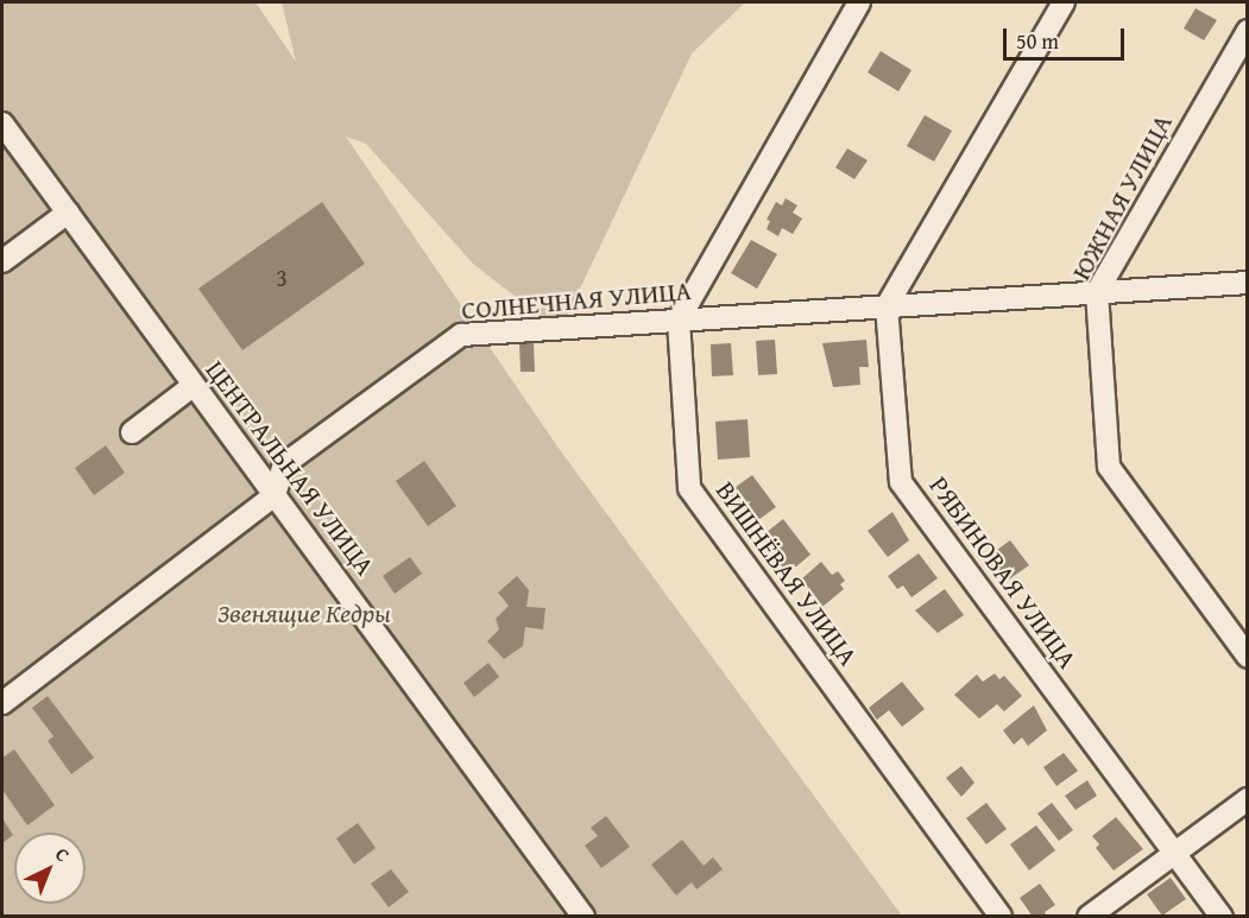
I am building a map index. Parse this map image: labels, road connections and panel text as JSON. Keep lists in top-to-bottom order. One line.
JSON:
{"streets":{"street":["ЮЖНАЯ УЛИЦА","СОЛНЕЧНАЯ УЛИЦА","ЦЕНТРАЛЬНАЯ УЛИЦА","РЯБИНОВАЯ УЛИЦА","ВИШНЁВАЯ УЛИЦА"]},"crossings":[["ЮЖНАЯ УЛИЦА","СОЛНЕЧНАЯ УЛИЦА"],["СОЛНЕЧНАЯ УЛИЦА","ЦЕНТРАЛЬНАЯ УЛИЦА"],["СОЛНЕЧНАЯ УЛИЦА","РЯБИНОВАЯ УЛИЦА"],["СОЛНЕЧНАЯ УЛИЦА","ВИШНЁВАЯ УЛИЦА"]],"parks":["Звенящие Кедры"],"house_numbers":["3"],"scale_bar":"50 m","north":"top right"}
